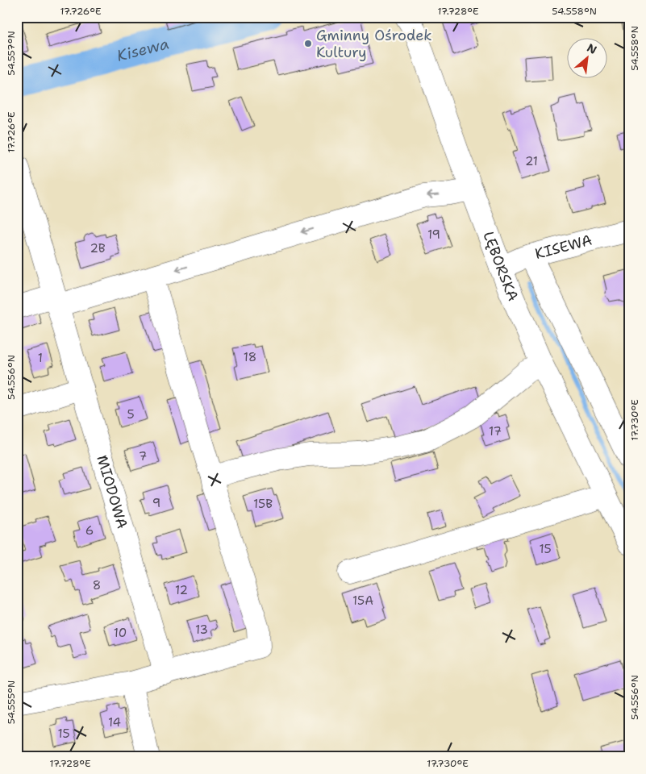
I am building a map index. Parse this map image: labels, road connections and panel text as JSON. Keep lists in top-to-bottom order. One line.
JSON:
{"streets":{"street":["KISEWA","LĘBORSKA","MIODOWA"]},"crossings":[["KISEWA","LĘBORSKA"]],"water":["Kisewa"],"places":["Gminny Ośrodek Kultury"],"house_numbers":["21","19","2B","18","1","5","17","7","9","15B","6","15","8","12","15A","13","10","14","15"],"north":"top right","coordinates":["17.726°E","17.728°E","54.558°N","54.557°N","54.556°N","17.730°E","54.555°N"]}
